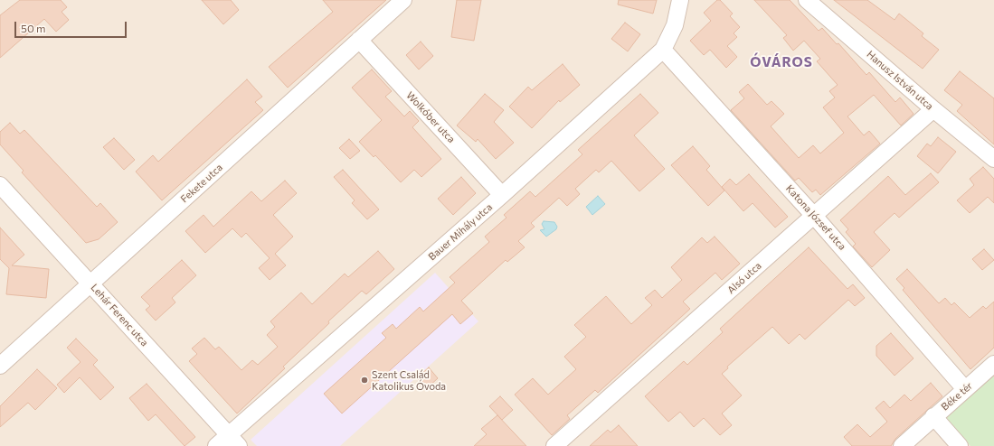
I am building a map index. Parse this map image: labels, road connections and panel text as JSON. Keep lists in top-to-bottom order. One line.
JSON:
{"streets":{"street":["Hanusz István utca","Wolkóber utca","Fekete utca","Katona József utca","Bauer Mihály utca","Alsó utca","Lehár Ferenc utca","Béke tér"]},"crossings":[["Hanusz István utca","Alsó utca"],["Wolkóber utca","Fekete utca"],["Wolkóber utca","Bauer Mihály utca"],["Fekete utca","Lehár Ferenc utca"],["Katona József utca","Bauer Mihály utca"],["Katona József utca","Alsó utca"],["Katona József utca","Béke tér"],["Bauer Mihály utca","Lehár Ferenc utca"]],"districts":["ÓVÁROS"],"places":["Szent Család Katolikus Óvoda"],"scale_bar":"50 m"}
